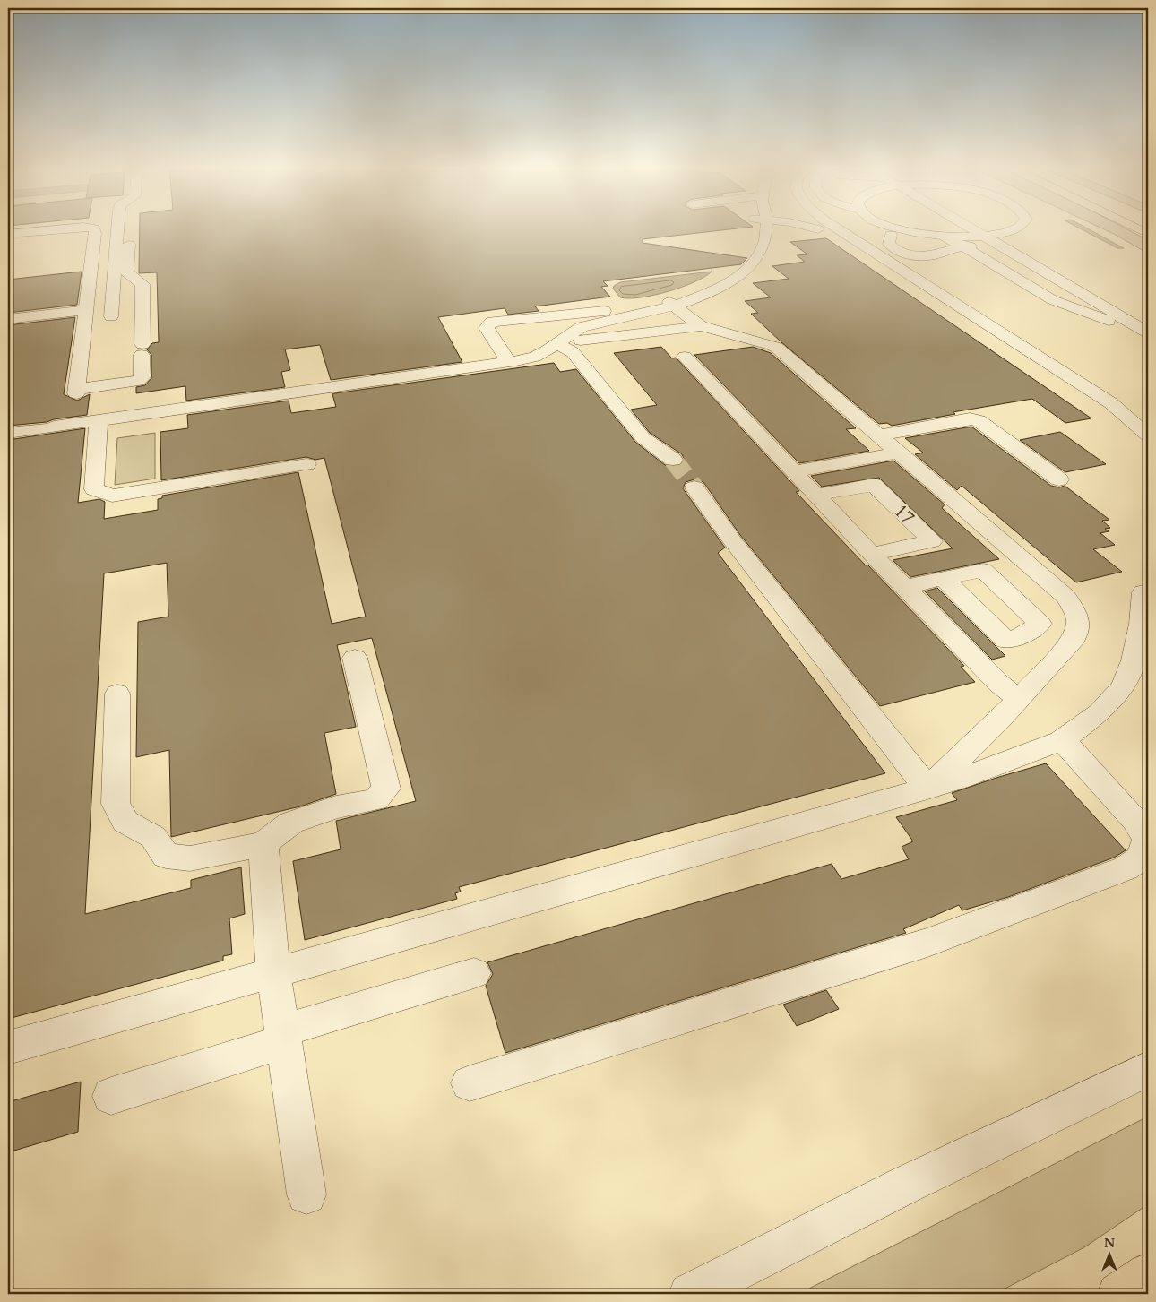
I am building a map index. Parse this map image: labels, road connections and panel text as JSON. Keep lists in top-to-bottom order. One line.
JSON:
{"streets":{"street":["17"]},"north":"top"}
